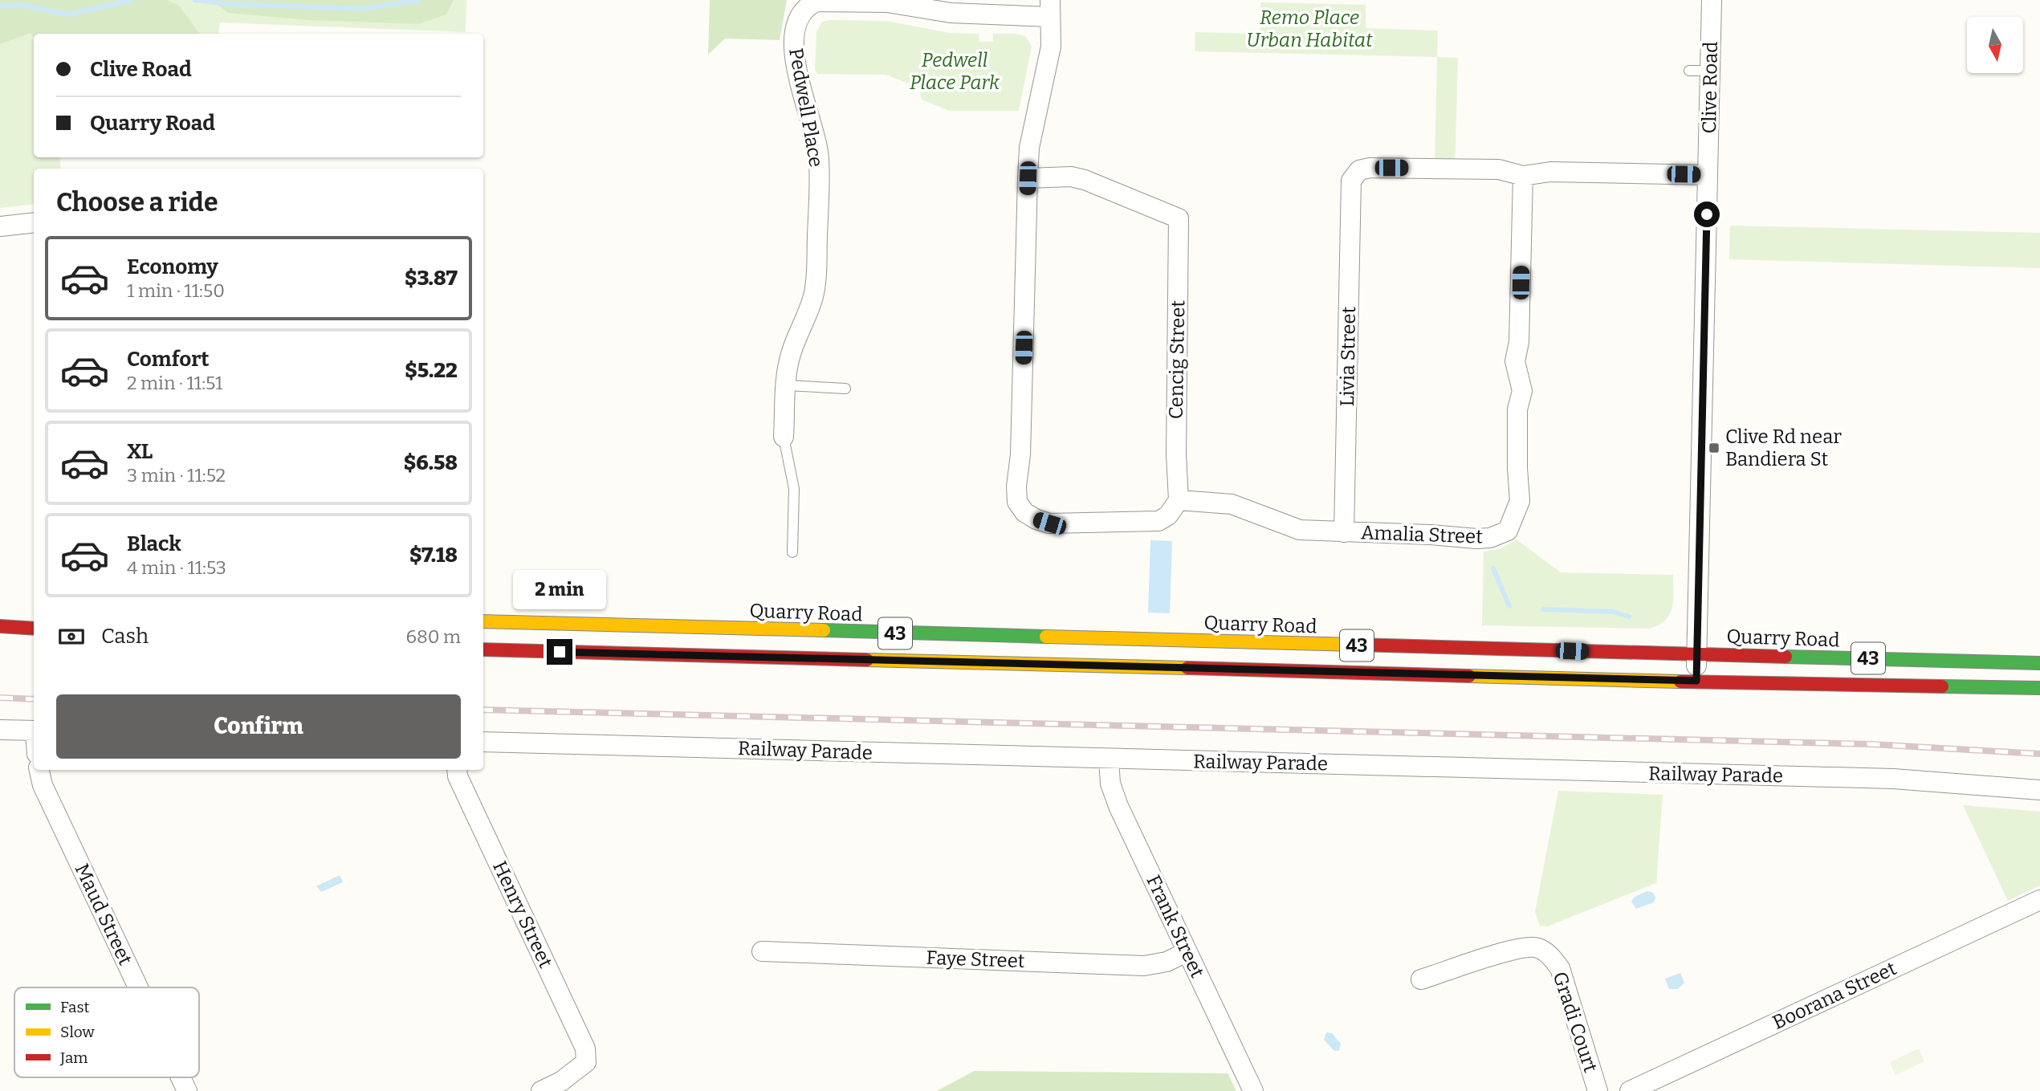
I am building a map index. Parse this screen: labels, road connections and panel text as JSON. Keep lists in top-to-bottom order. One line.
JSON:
{"streets":{"main road":["Quarry Road","43"],"street":["Clive Road","Pedwell Place","Livia Street","Cencig Street","Amalia Street","Railway Parade","Maud Street","Henry Street","Frank Street","Faye Street","Boorana Street","Gradi Court"]},"crossings":[["Clive Road","Quarry Road"],["Livia Street","Amalia Street"],["Cencig Street","Amalia Street"],["Railway Parade","Frank Street"],["Frank Street","Faye Street"]],"parks":["Remo Place Urban Habitat","Pedwell Place Park"],"places":{"transit":["Clive Rd near Bandiera St"]},"legend":["Fast","Slow","Jam"],"north":"bottom","page":{"banner":["Clive Road","Quarry Road"],"heading":"Choose a ride","list":[{"name":"Economy","note":"1 min · 11:50","value":"$3.87"},{"name":"Comfort","note":"2 min · 11:51","value":"$5.22"},{"name":"XL","note":"3 min · 11:52","value":"$6.58"},{"name":"Black","note":"4 min · 11:53","value":"$7.18"}],"bubble":"2 min","pay":["Cash","680 m"],"buttons":"Confirm"}}
